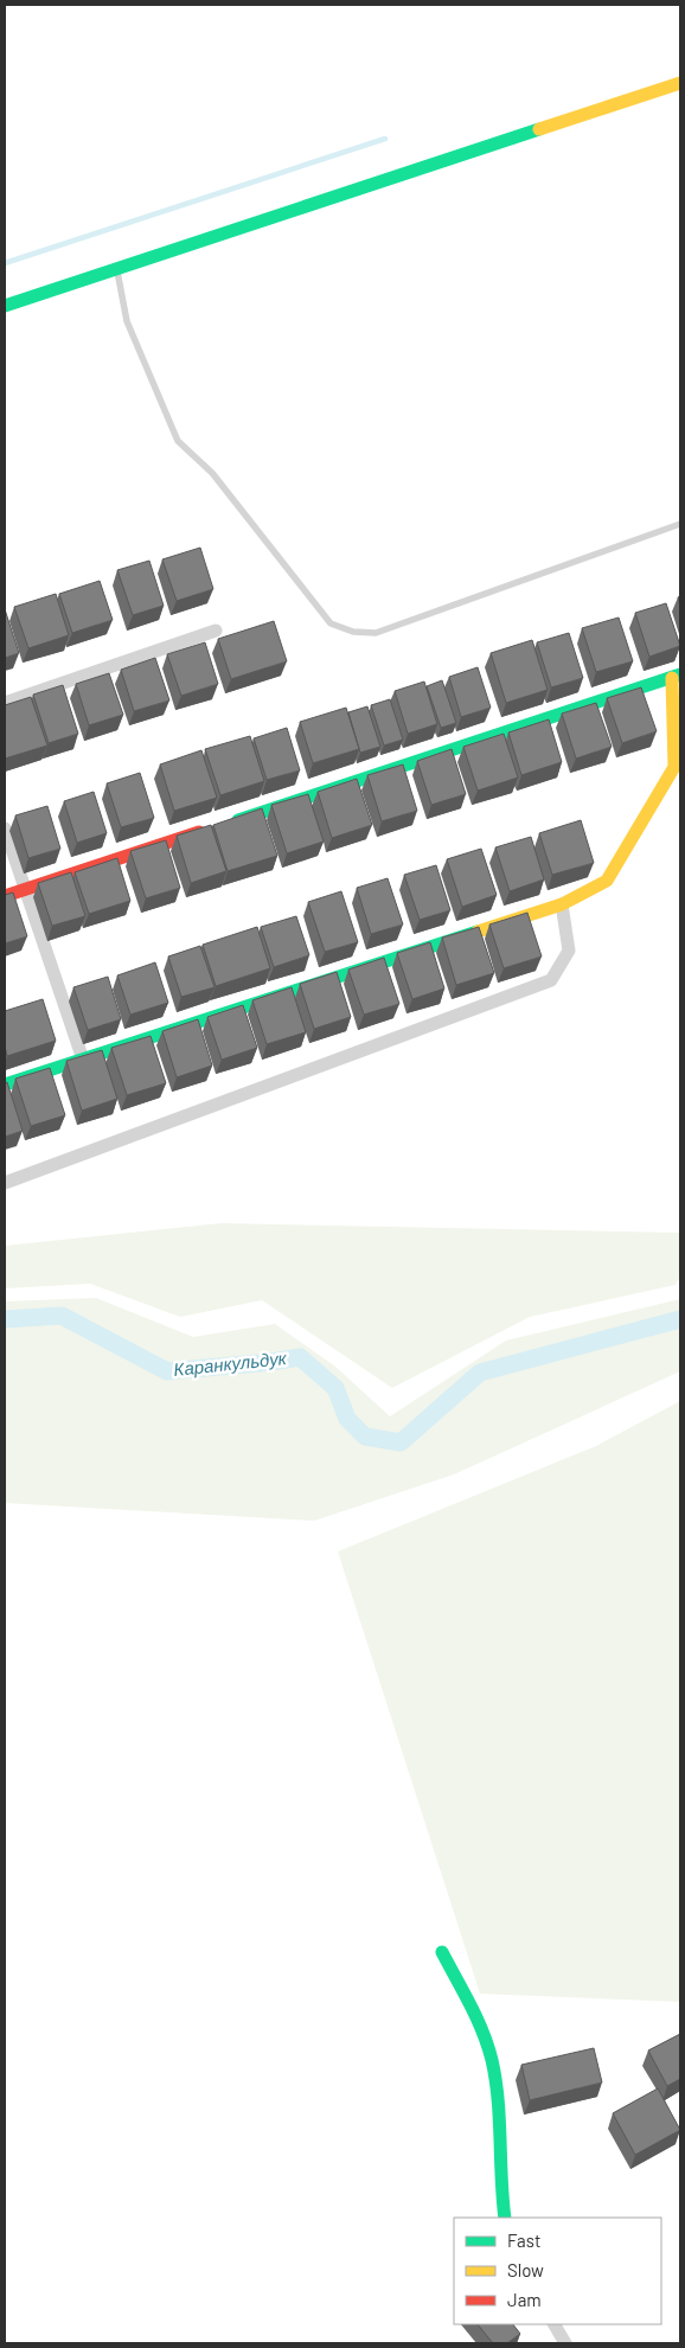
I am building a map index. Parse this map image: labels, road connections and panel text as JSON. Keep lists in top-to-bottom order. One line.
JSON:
{"water":["Каранкульдук"],"legend":["Fast","Slow","Jam"]}
